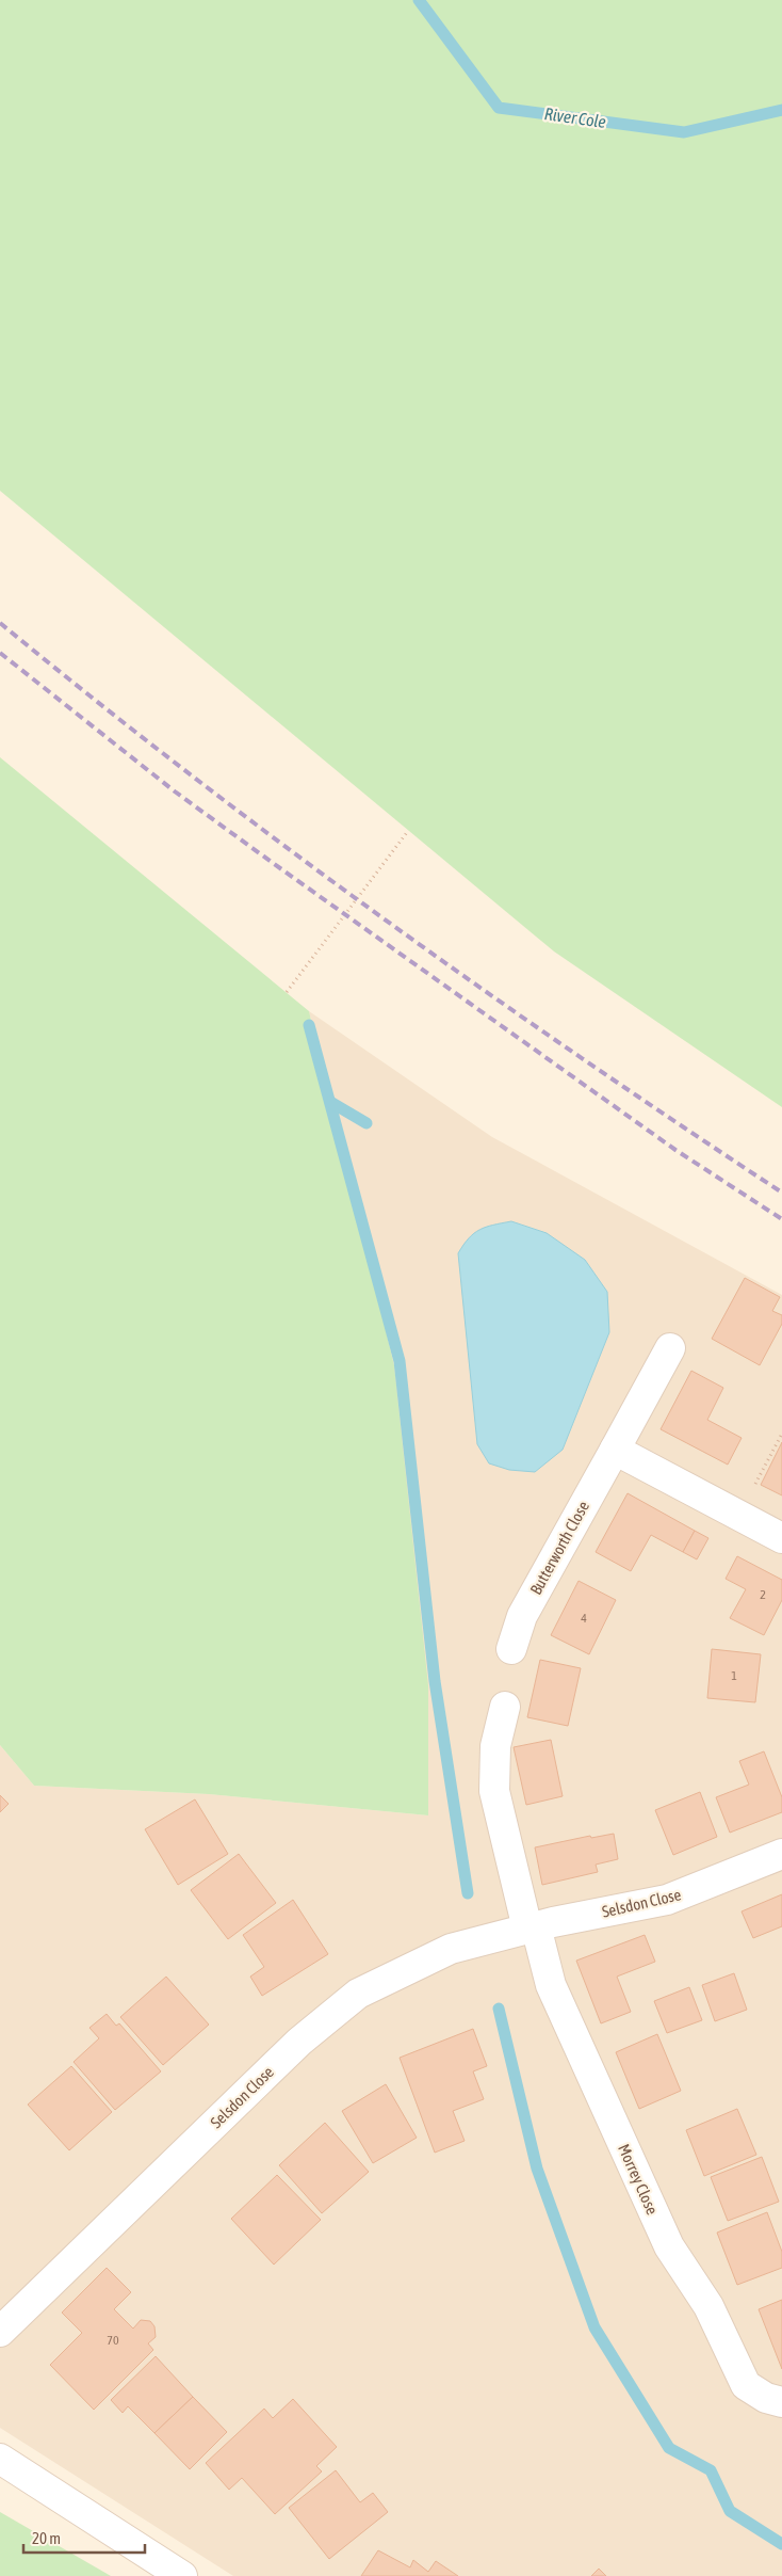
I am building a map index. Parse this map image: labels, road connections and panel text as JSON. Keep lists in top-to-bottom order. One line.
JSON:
{"streets":{"street":["Butterworth Close","Selsdon Close","Morrey Close"]},"crossings":[["Selsdon Close","Morrey Close"]],"water":["River Cole"],"house_numbers":["2","4","1","70"],"scale_bar":"20 m"}
